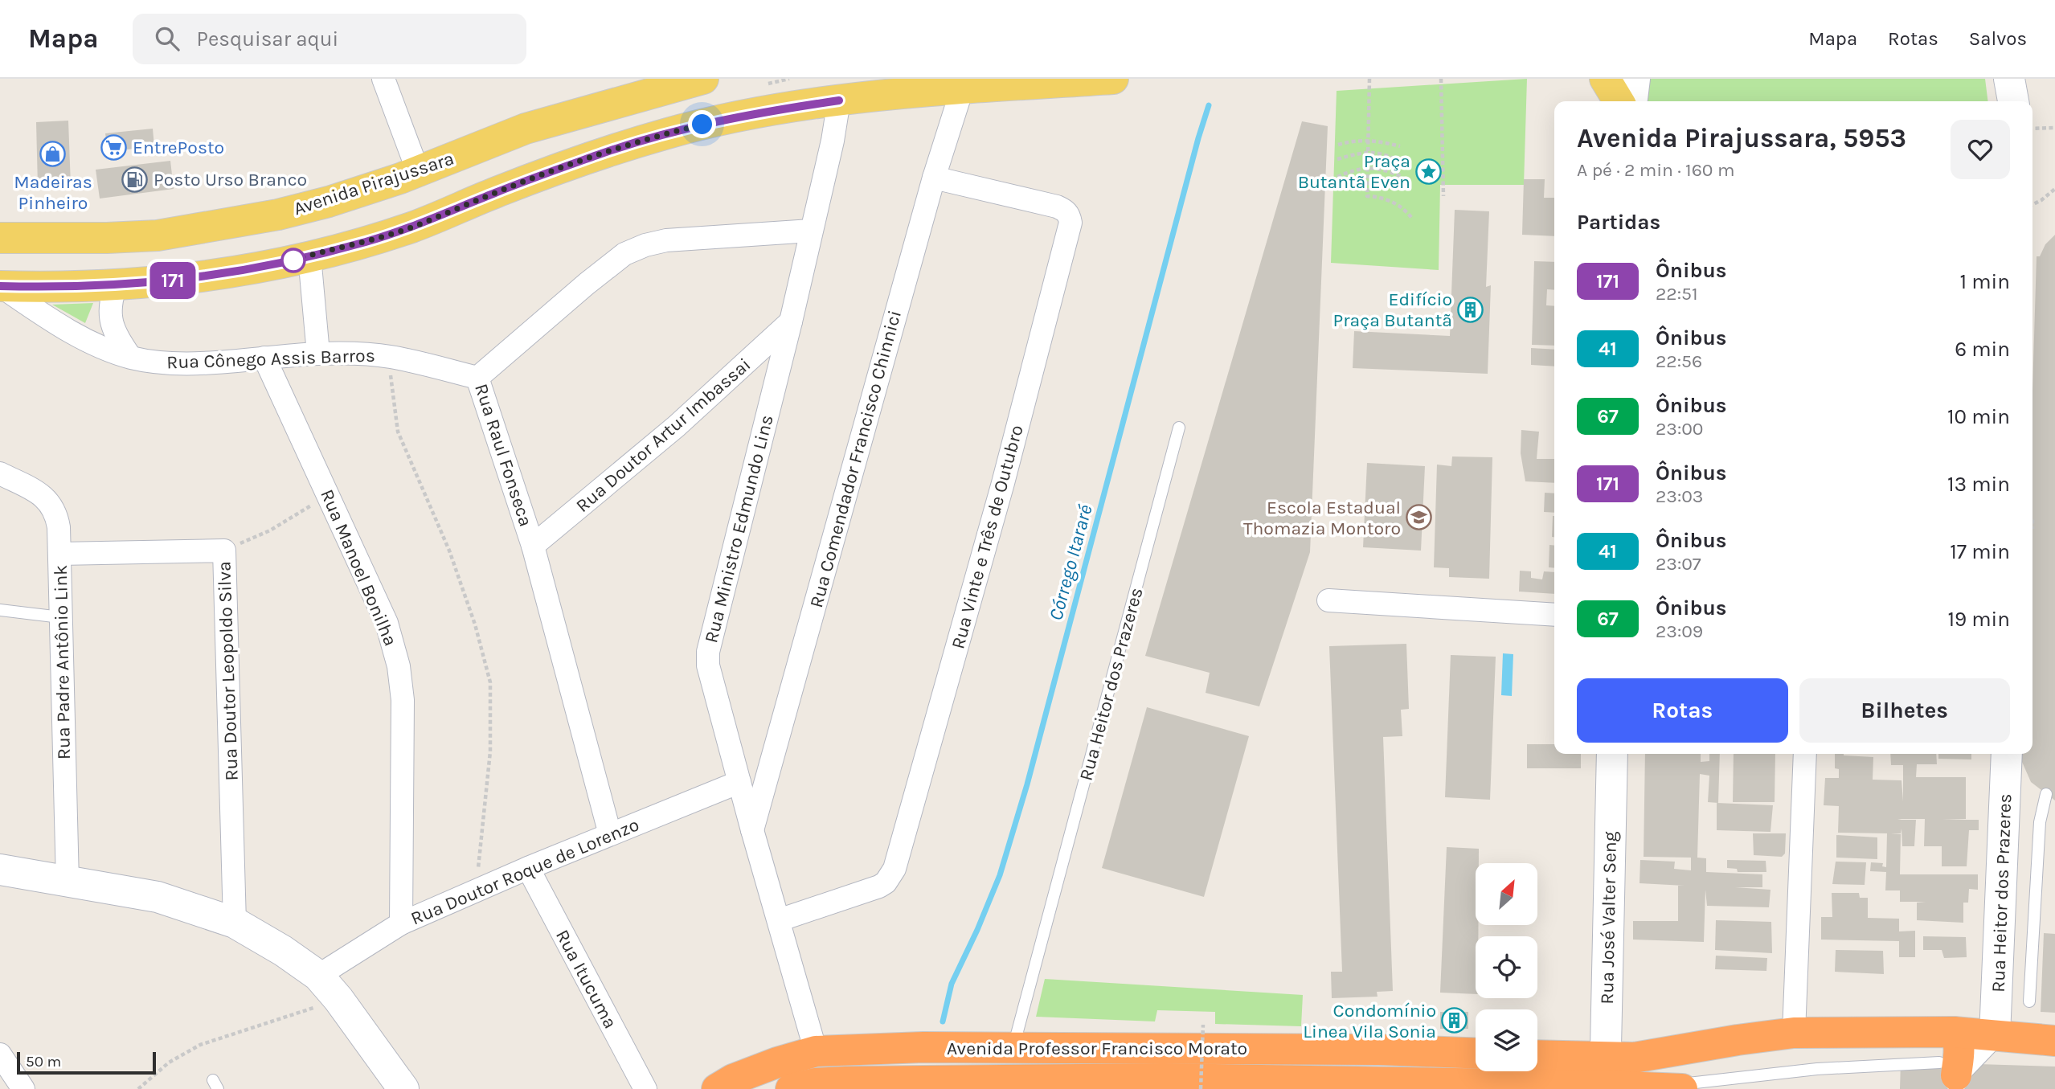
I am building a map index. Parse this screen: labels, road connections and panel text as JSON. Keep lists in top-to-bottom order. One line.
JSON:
{"streets":{"highway":["Avenida Professor Francisco Morato"],"main road":["Avenida Pirajussara"],"street":["Rua Cônego Assis Barros","Rua Doutor Artur Imbassai","Rua Raul Fonseca","Rua Comendador Francisco Chinnici","Rua Ministro Edmundo Lins","Rua Vinte e Três de Outubro","Rua Manoel Bonilha","Rua Padre Antônio Link","Rua Doutor Leopoldo Silva","Rua Heitor dos Prazeres","Rua Doutor Roque de Lorenzo","Rua José Valter Seng","Rua Itucuma"]},"crossings":[["Rua Cônego Assis Barros","Rua Raul Fonseca"],["Rua Cônego Assis Barros","Rua Manoel Bonilha"],["Rua Doutor Artur Imbassai","Rua Raul Fonseca"],["Rua Doutor Artur Imbassai","Rua Ministro Edmundo Lins"],["Rua Raul Fonseca","Rua Ministro Edmundo Lins"],["Rua Raul Fonseca","Rua Doutor Roque de Lorenzo"],["Rua Comendador Francisco Chinnici","Rua Ministro Edmundo Lins"],["Rua Comendador Francisco Chinnici","Rua Vinte e Três de Outubro"],["Rua Ministro Edmundo Lins","Rua Vinte e Três de Outubro"],["Rua Ministro Edmundo Lins","Rua Doutor Roque de Lorenzo"],["Rua Ministro Edmundo Lins","Avenida Professor Francisco Morato"],["Rua Manoel Bonilha","Rua Doutor Roque de Lorenzo"],["Rua Padre Antônio Link","Rua Doutor Leopoldo Silva"],["Rua Heitor dos Prazeres","Avenida Professor Francisco Morato"],["Rua Doutor Roque de Lorenzo","Rua Itucuma"],["Rua José Valter Seng","Avenida Professor Francisco Morato"]],"water":["Córrego Itararé"],"places":{"supermarket":["EntrePosto"],"shop":["Madeiras Pinheiro"],"place":["Praça Butantã Even"],"fuel station":["Posto Urso Branco"],"building":["Edifício Praça Butantã","Condomínio Linea Vila Sonia"],"school or university":["Escola Estadual Thomazia Montoro"]},"lines":["bus line 171"],"scale_bar":"50 m","north":"top right","page":{"header":"Mapa","search":"Pesquisar aqui","nav":["Mapa","Rotas","Salvos"],"on_map":"171","heading":[["Avenida Pirajussara, 5953","A pé · 2 min · 160 m"],"Partidas"],"list":[{"mark":"171","name":"Ônibus","note":"22:51","value":"1 min"},{"mark":"41","name":"Ônibus","note":"22:56","value":"6 min"},{"mark":"67","name":"Ônibus","note":"23:00","value":"10 min"},{"mark":"171","name":"Ônibus","note":"23:03","value":"13 min"},{"mark":"41","name":"Ônibus","note":"23:07","value":"17 min"},{"mark":"67","name":"Ônibus","note":"23:09","value":"19 min"}],"buttons":["Rotas","Bilhetes"],"scale":"50 m"}}
